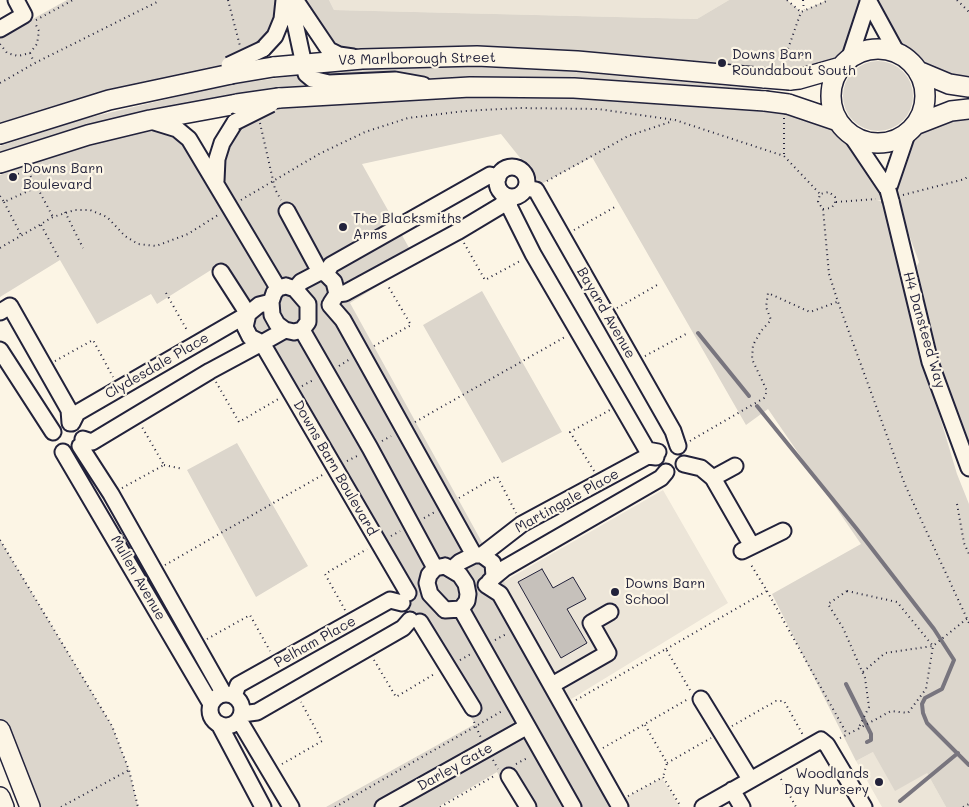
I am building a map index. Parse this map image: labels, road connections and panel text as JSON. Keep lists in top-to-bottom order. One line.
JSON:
{"streets":{"main road":["V8 Marlborough Street"],"street":["Bayard Avenue","H4 Dansteed Way","Clydesdale Place","Downs Barn Boulevard","Martingale Place","Mullen Avenue","Pelham Place","Darley Gate"]},"crossings":[["V8 Marlborough Street","H4 Dansteed Way"],["Bayard Avenue","Martingale Place"],["Clydesdale Place","Downs Barn Boulevard"],["Clydesdale Place","Mullen Avenue"],["Downs Barn Boulevard","Pelham Place"],["Martingale Place","Pelham Place"],["Mullen Avenue","Pelham Place"]],"places":["Downs Barn Roundabout South","Downs Barn Boulevard","The Blacksmiths Arms","Downs Barn School","Woodlands Day Nursery"]}
